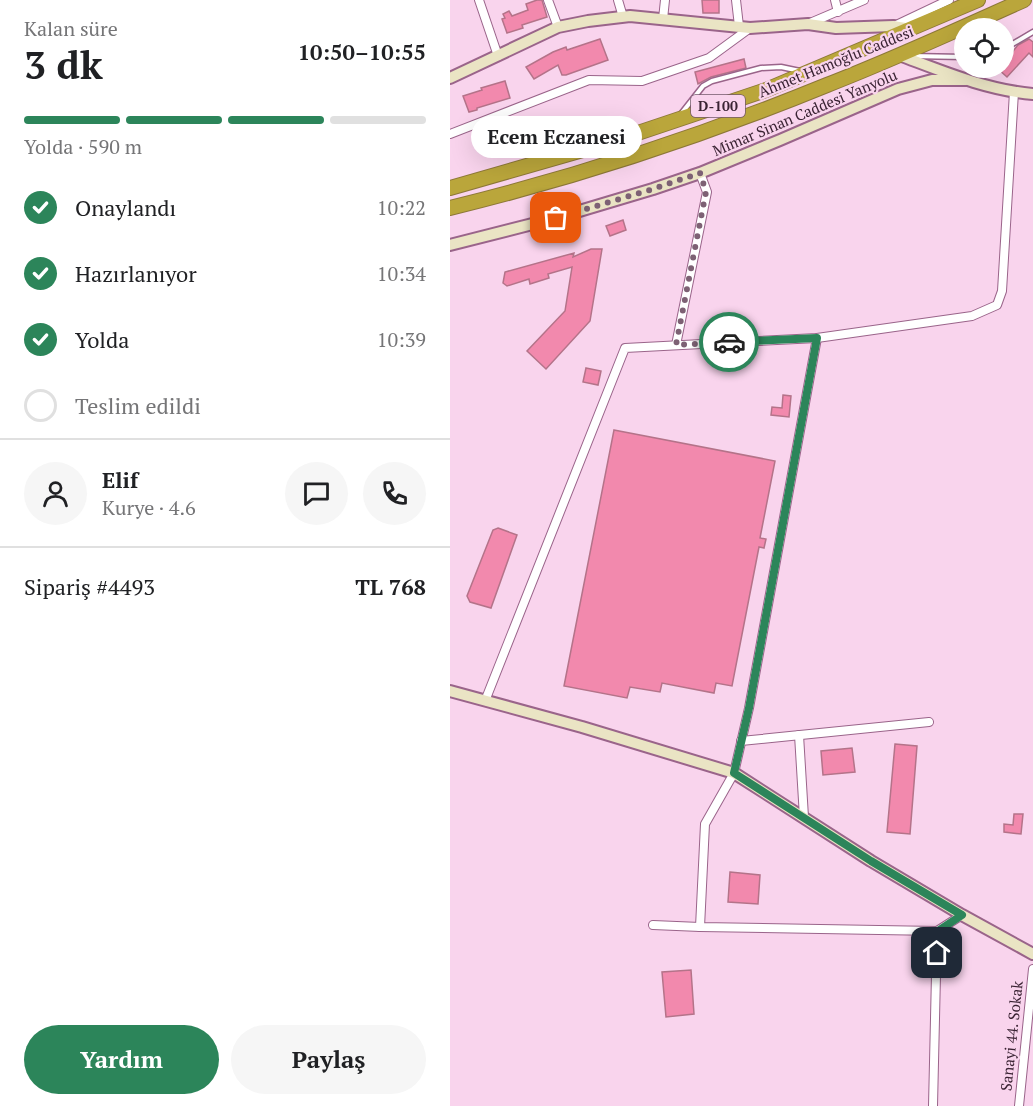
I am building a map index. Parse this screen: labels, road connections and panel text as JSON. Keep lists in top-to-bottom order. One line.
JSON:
{"streets":{"highway":["Ahmet Hamoğlu Caddesi","D-100"],"main road":["Mimar Sinan Caddesi Yanyolu"],"street":["Sanayi 44. Sokak"]},"places":["Ecem Eczanesi"],"page":{"heading":["3 dk","Kalan süre","10:50–10:55"],"panel":["Elif","Kurye · 4.6","Sipariş #4493","TL 768"],"bar":"Yolda · 590 m","bubble":"Ecem Eczanesi","list":[["Onaylandı","10:22"],["Hazırlanıyor","10:34"],["Yolda","10:39"],"Teslim edildi"],"buttons":["Yardım","Paylaş"]}}
